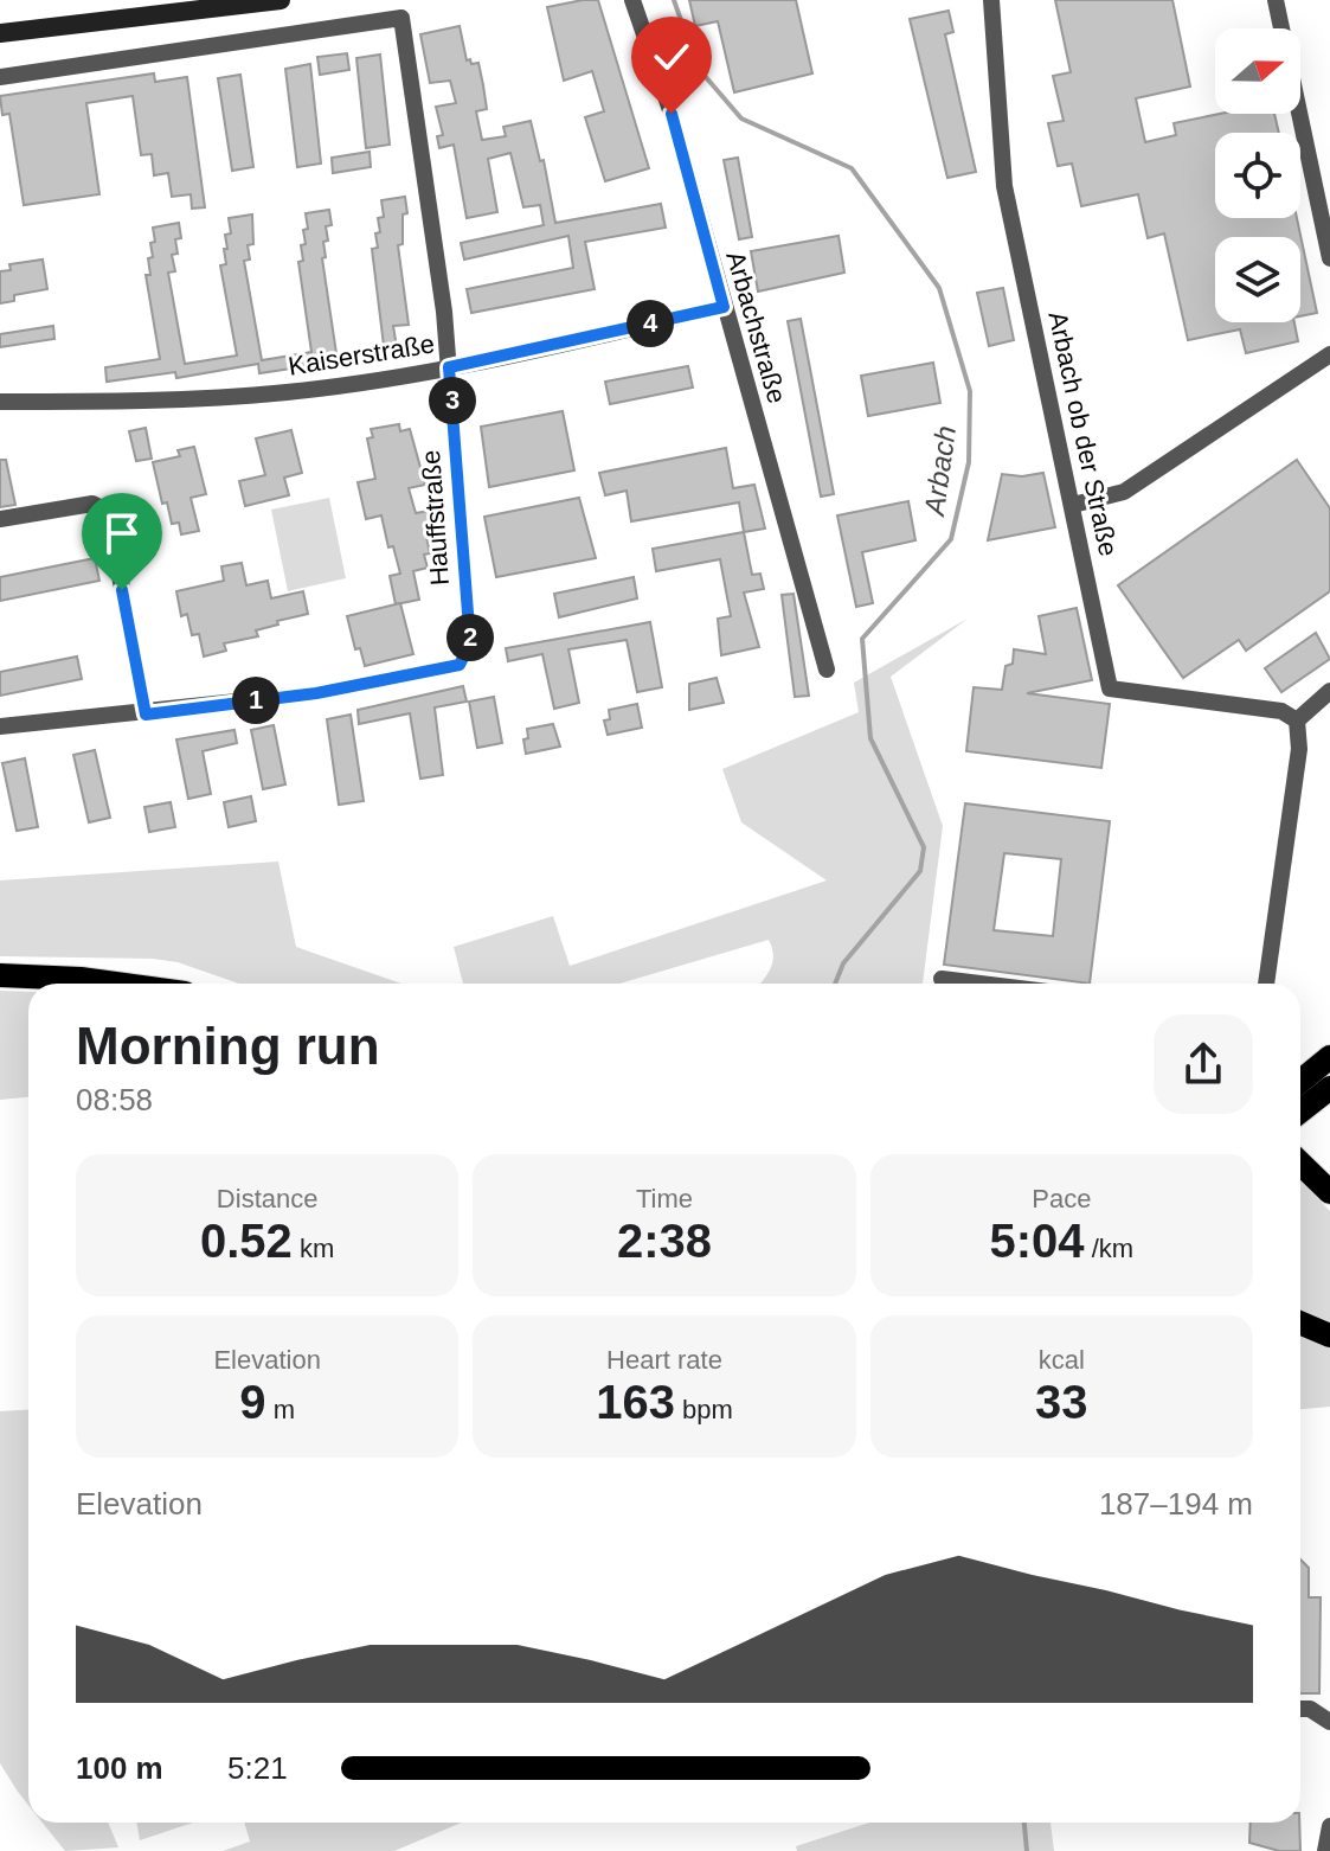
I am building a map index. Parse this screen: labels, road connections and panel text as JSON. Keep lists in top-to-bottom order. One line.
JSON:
{"streets":{"street":["Arbachstraße","Kaiserstraße","Arbach ob der Straße","Hauffstraße"]},"crossings":[["Arbachstraße","Kaiserstraße"],["Kaiserstraße","Hauffstraße"]],"water":["Arbach"],"north":"right","page":{"pins":["4","3","2","1"],"heading":["Morning run","08:58"],"stats":[["Distance","0.52 km"],["Time","2:38"],["Pace","5:04 /km"],["Elevation","9 m"],["Heart rate","163 bpm"],["kcal","33"]],"chart":["Elevation","187–194 m"],"list":[{"name":"100 m","note":"5:21"}]}}
